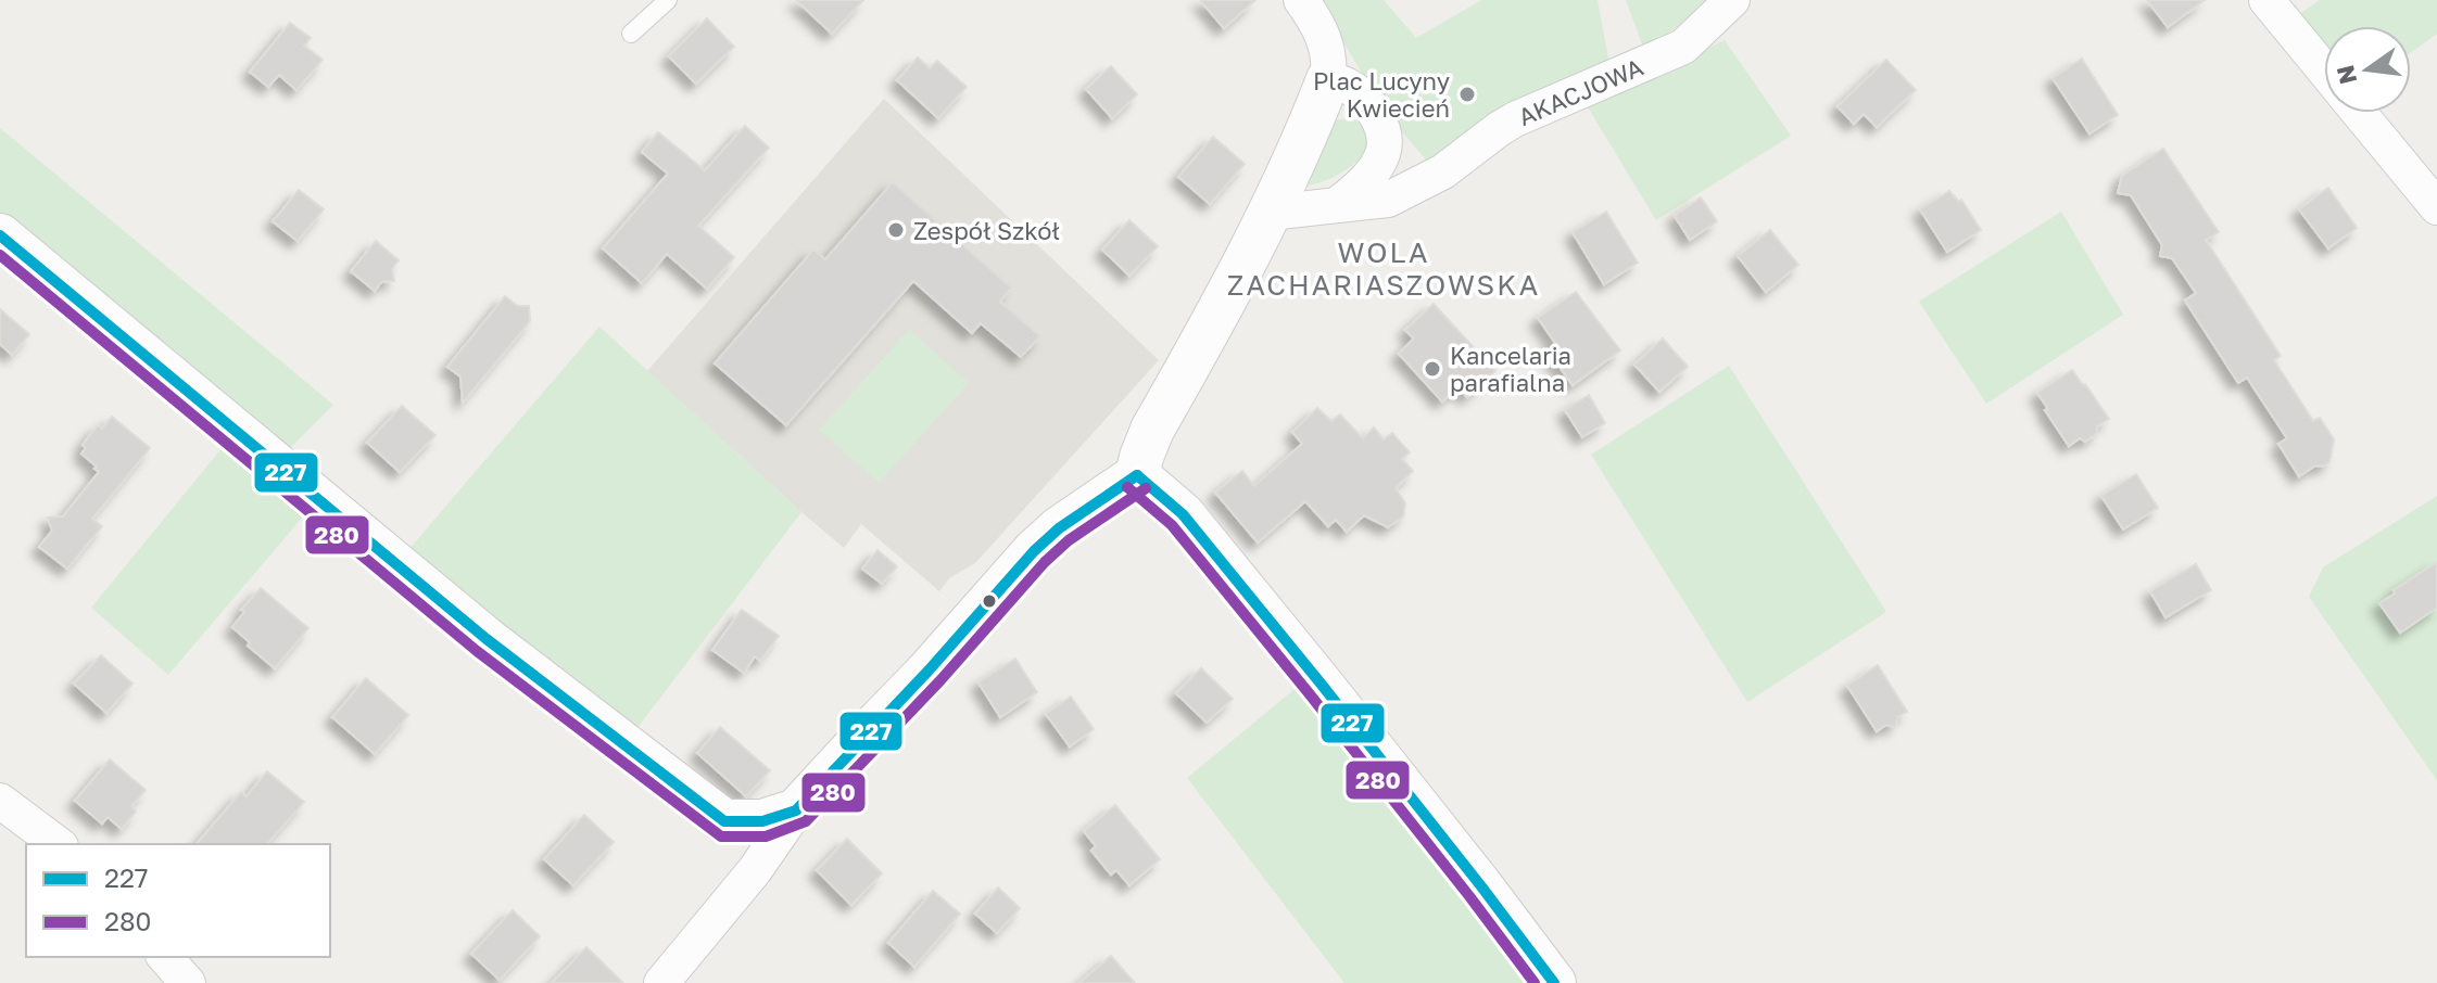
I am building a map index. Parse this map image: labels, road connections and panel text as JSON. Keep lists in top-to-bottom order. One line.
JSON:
{"streets":{"street":["AKACJOWA"]},"districts":["WOLA ZACHARIASZOWSKA"],"places":["Plac Lucyny Kwiecień","Zespół Szkół","Kancelaria parafialna"],"lines":["transit line 227","transit line 280"],"legend":["227","280"],"north":"left"}
